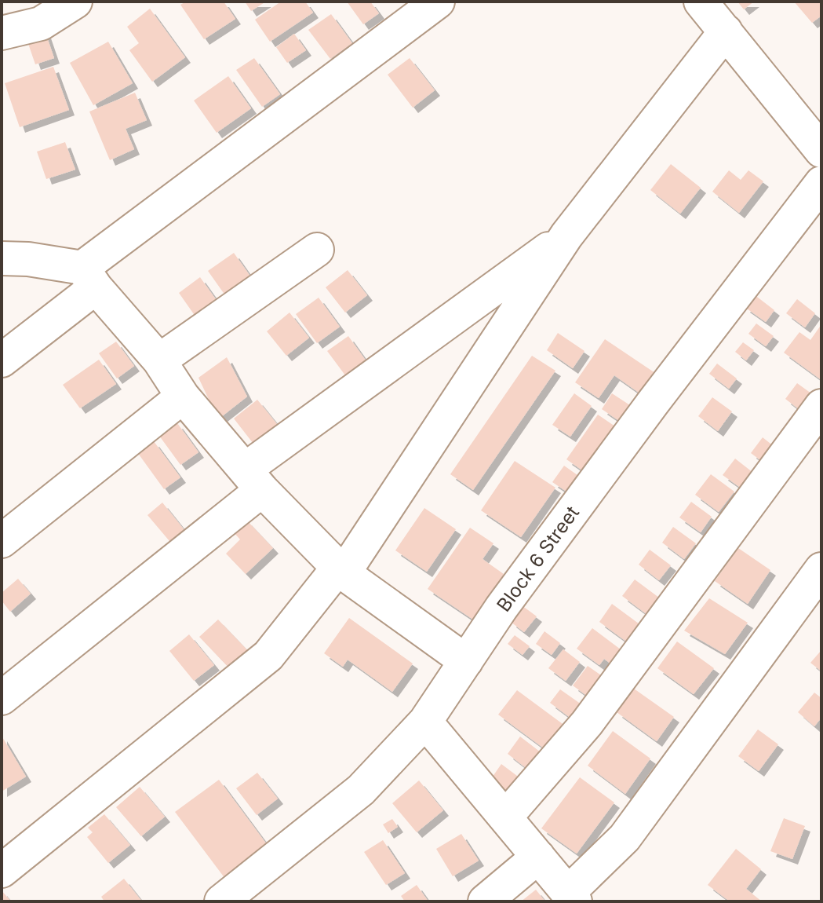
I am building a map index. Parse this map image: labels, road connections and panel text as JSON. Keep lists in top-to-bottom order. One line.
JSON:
{"streets":{"street":["Block 6 Street"]}}
